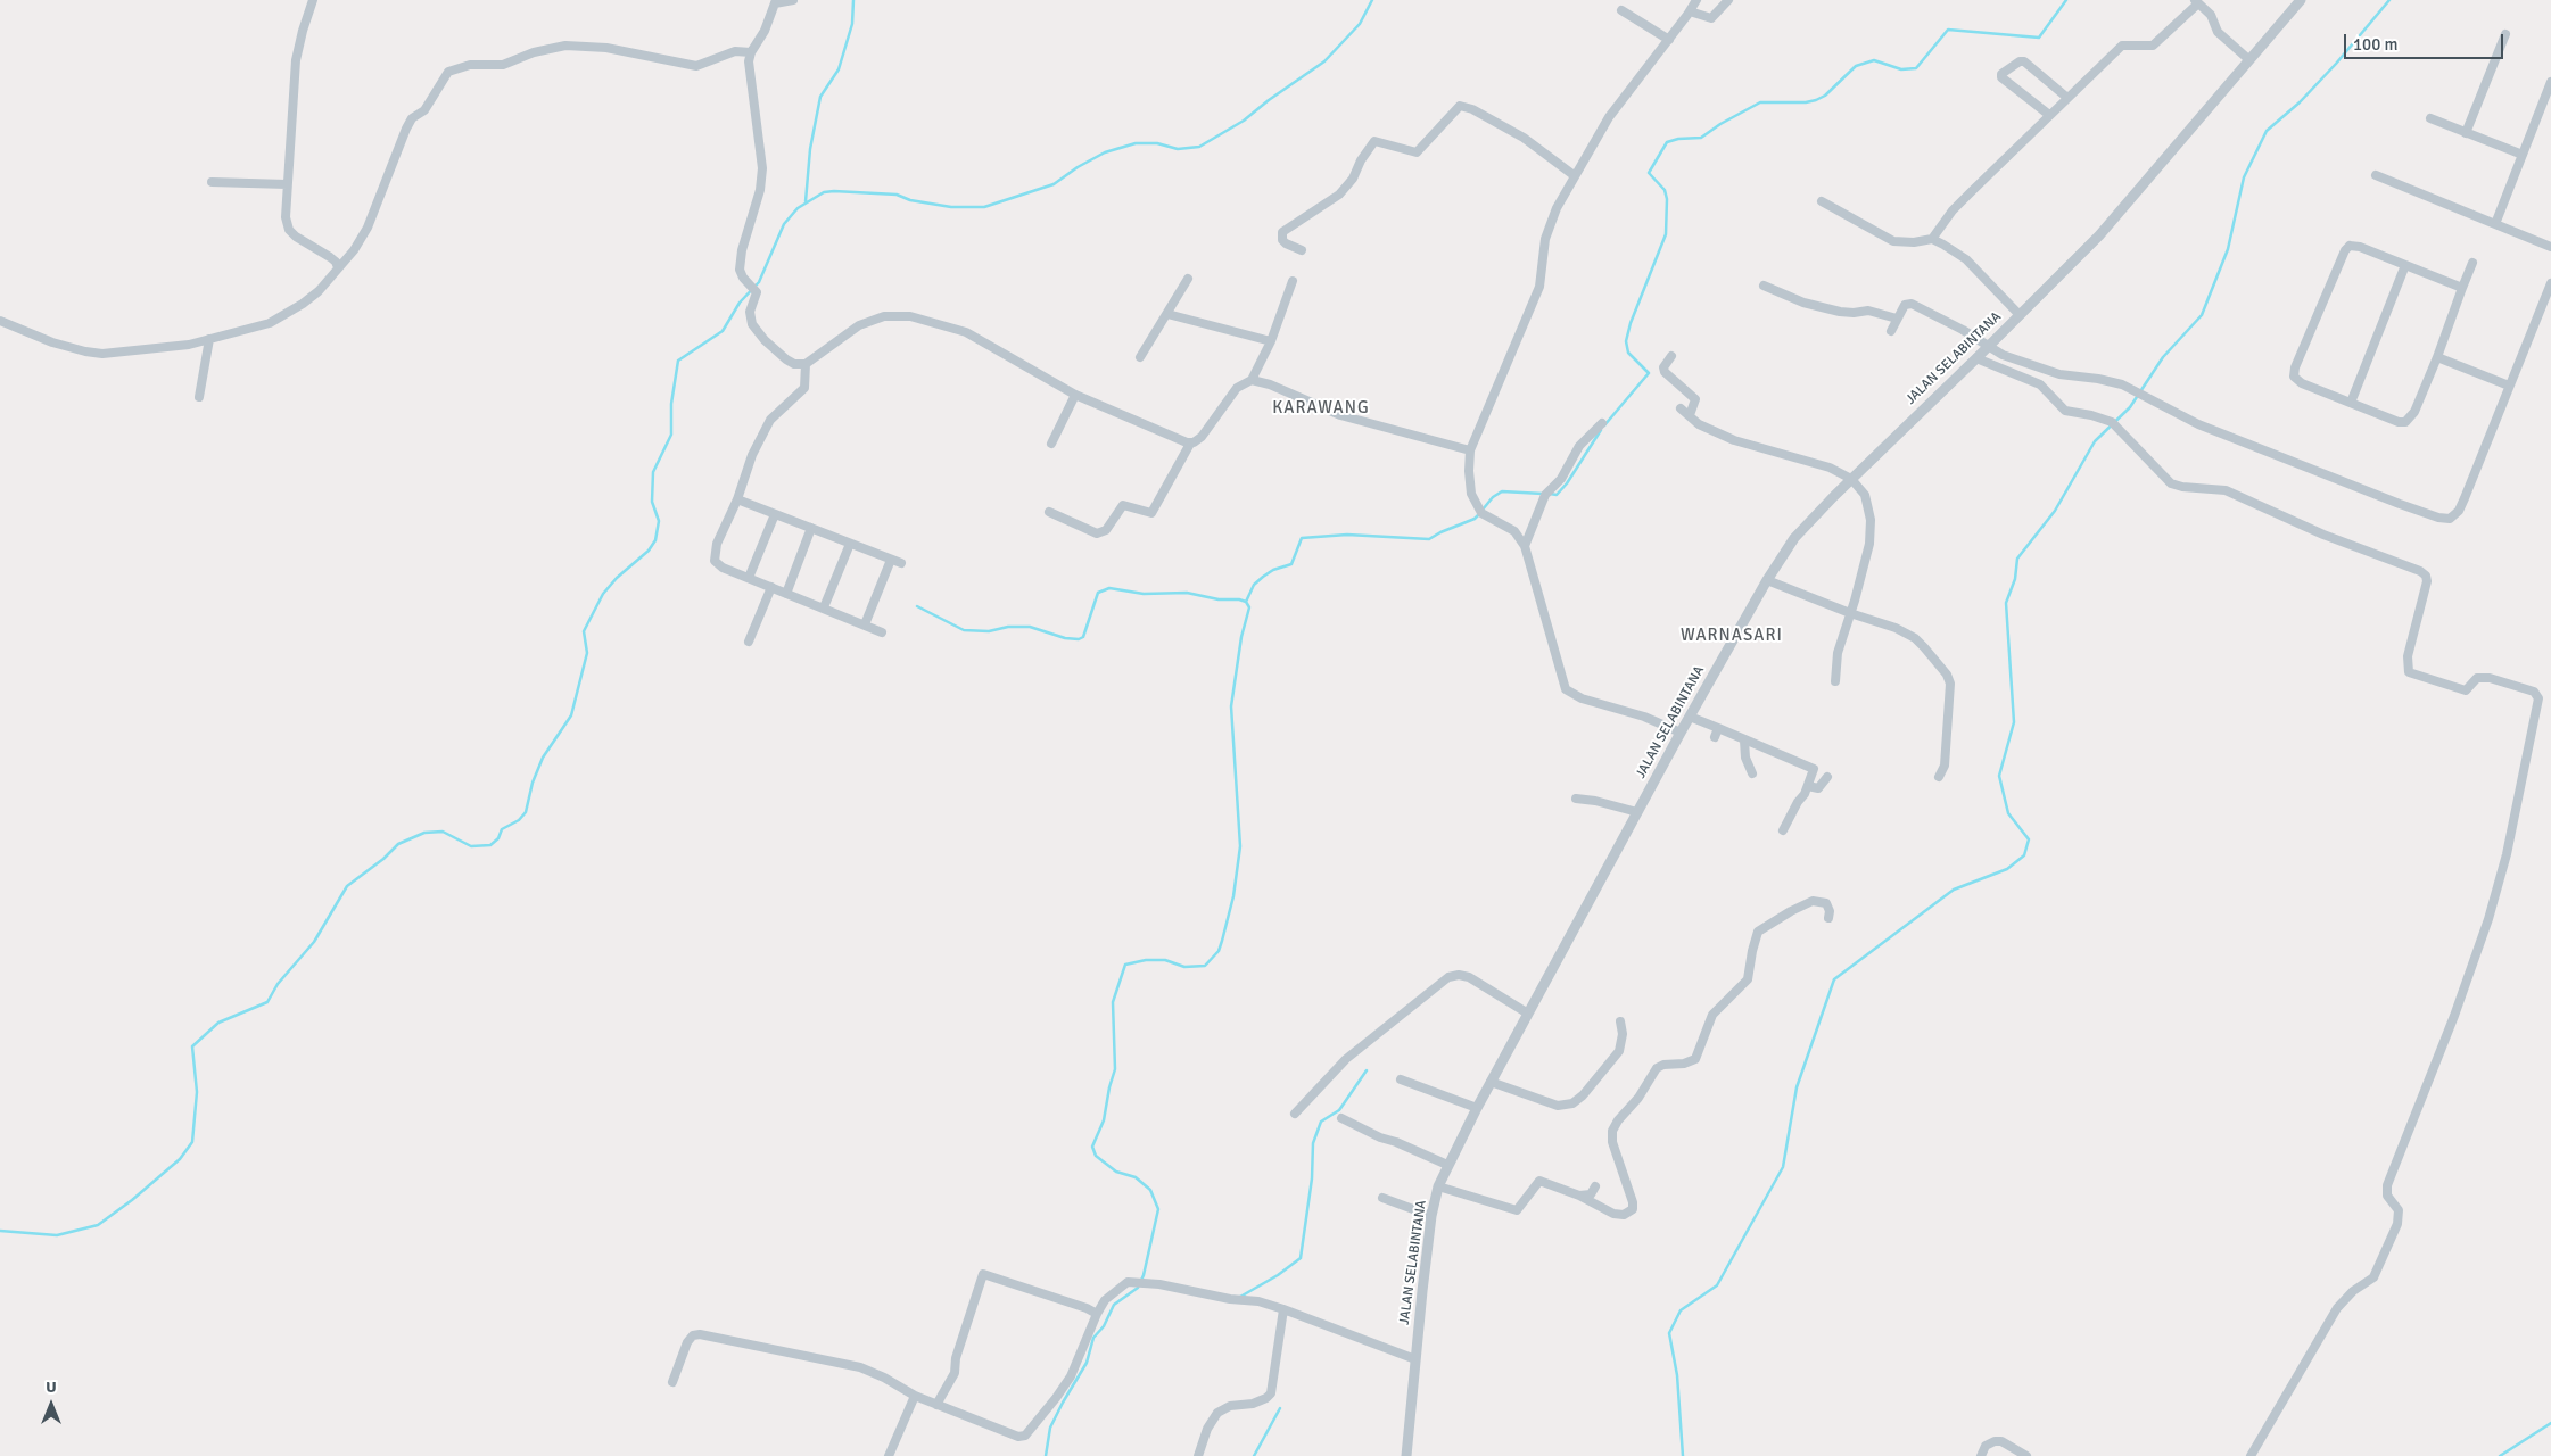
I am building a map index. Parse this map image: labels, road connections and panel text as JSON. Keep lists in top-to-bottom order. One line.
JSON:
{"streets":{"street":["JALAN SELABINTANA"]},"districts":["KARAWANG","WARNASARI"],"scale_bar":"100 m","north":"top"}
